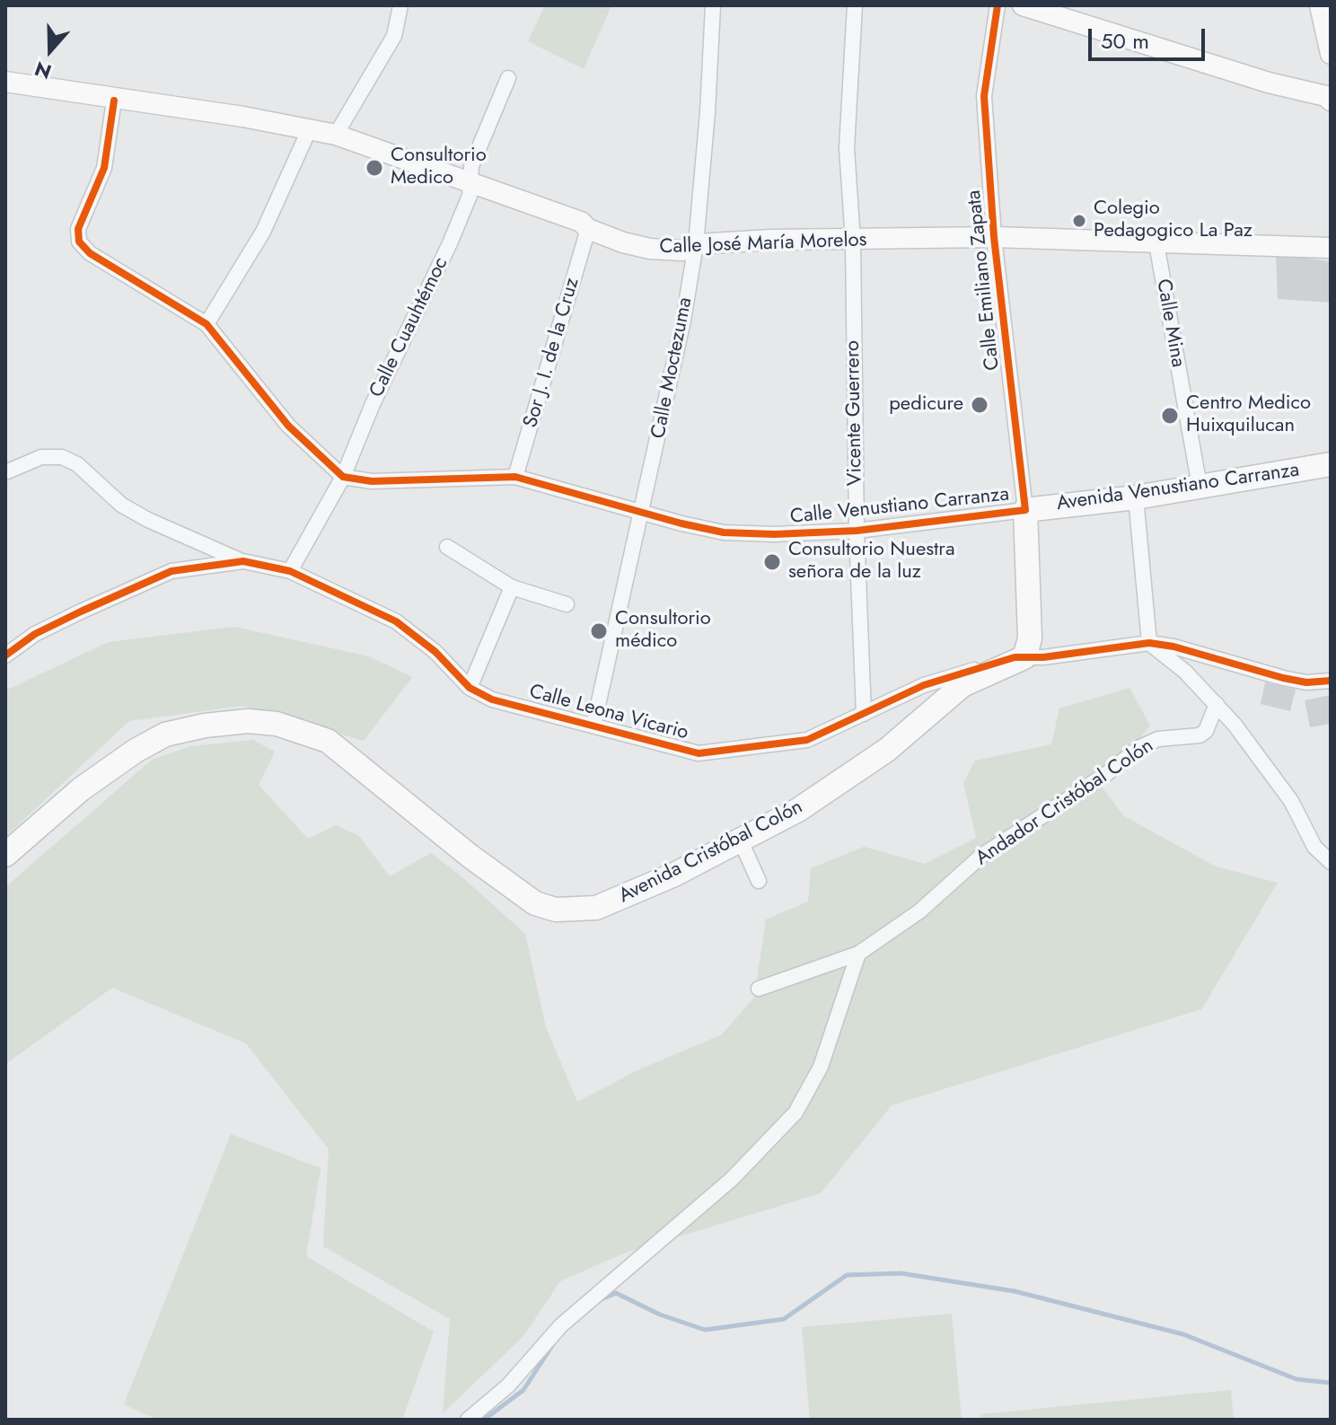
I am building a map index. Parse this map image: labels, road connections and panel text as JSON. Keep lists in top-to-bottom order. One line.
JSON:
{"streets":{"main road":["Calle José María Morelos","Avenida Venustiano Carranza","Avenida Cristóbal Colón"],"street":["Calle Emiliano Zapata","Calle Mina","Calle Cuauhtémoc","Sor J. I. de la Cruz","Calle Moctezuma","Vicente Guerrero","Calle Venustiano Carranza","Calle Leona Vicario","Andador Cristóbal Colón"]},"crossings":[["Calle José María Morelos","Calle Emiliano Zapata"],["Calle José María Morelos","Calle Mina"],["Calle José María Morelos","Calle Cuauhtémoc"],["Calle José María Morelos","Sor J. I. de la Cruz"],["Calle José María Morelos","Calle Moctezuma"],["Calle José María Morelos","Vicente Guerrero"],["Calle Emiliano Zapata","Avenida Venustiano Carranza"],["Calle Emiliano Zapata","Calle Venustiano Carranza"],["Calle Mina","Avenida Venustiano Carranza"],["Calle Cuauhtémoc","Calle Venustiano Carranza"],["Calle Cuauhtémoc","Calle Leona Vicario"],["Sor J. I. de la Cruz","Calle Venustiano Carranza"],["Calle Moctezuma","Calle Venustiano Carranza"],["Calle Moctezuma","Calle Leona Vicario"],["Vicente Guerrero","Calle Venustiano Carranza"],["Vicente Guerrero","Calle Leona Vicario"],["Avenida Venustiano Carranza","Calle Venustiano Carranza"],["Calle Leona Vicario","Avenida Cristóbal Colón"]],"places":["Consultorio Medico","Colegio Pedagogico La Paz","pedicure","Centro Medico Huixquilucan","Consultorio Nuestra señora de la luz","Consultorio médico"],"scale_bar":"50 m","north":"bottom"}
